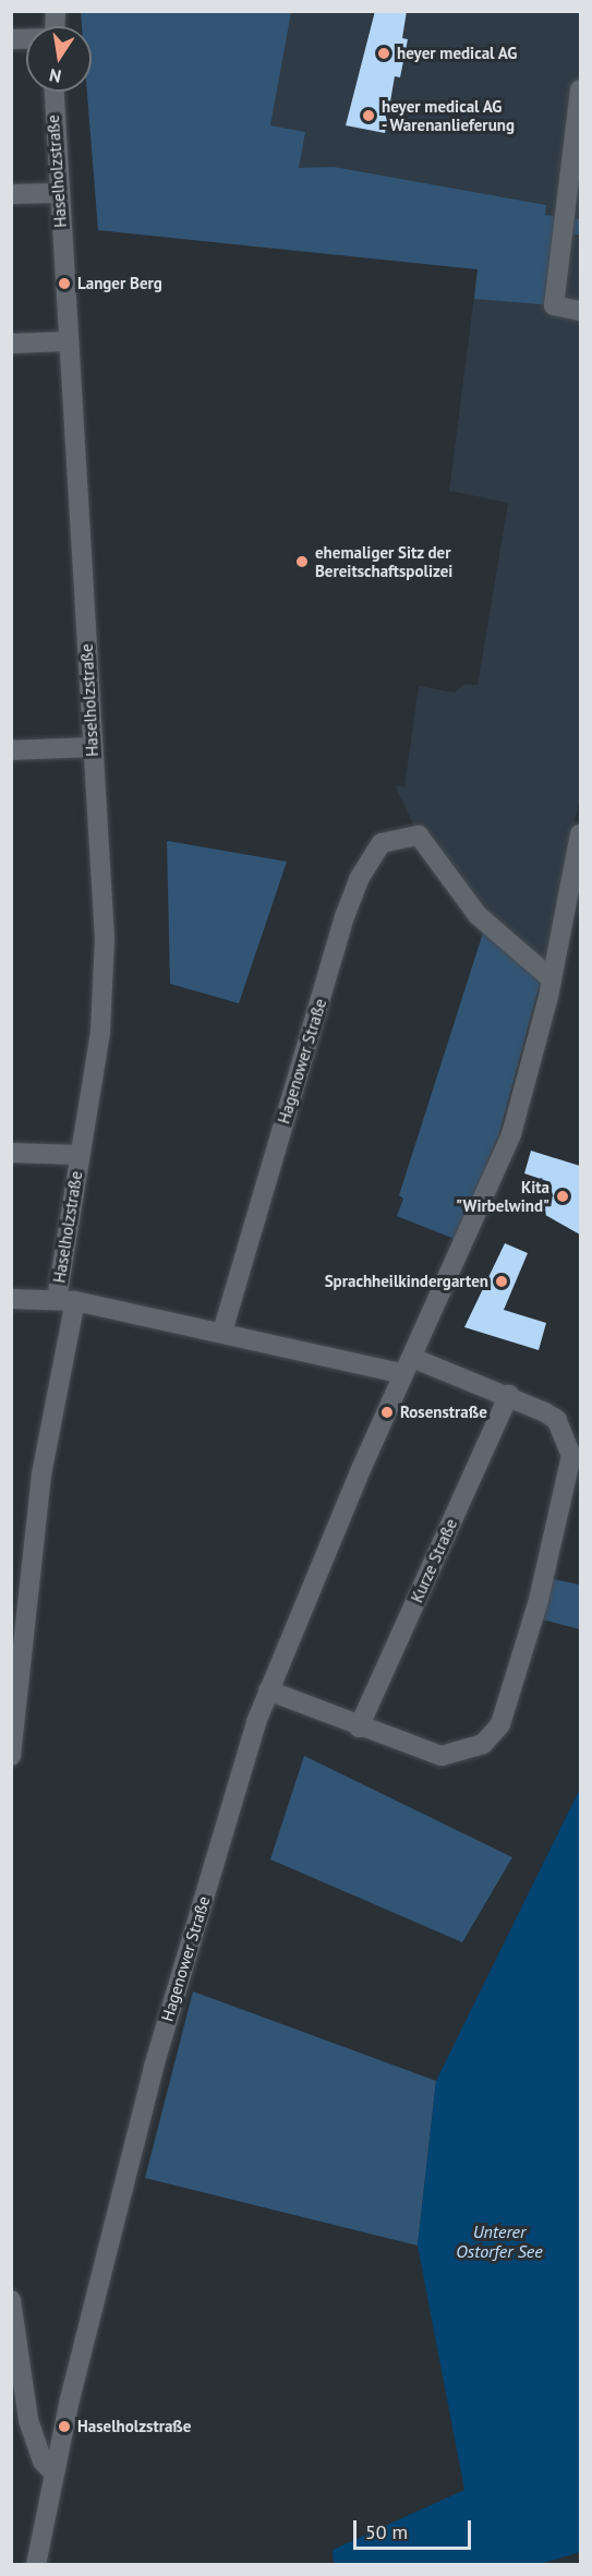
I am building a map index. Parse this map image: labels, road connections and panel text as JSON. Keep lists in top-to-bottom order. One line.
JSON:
{"streets":{"street":["Haselholzstraße","Hagenower Straße","Kurze Straße"]},"crossings":[["Haselholzstraße","Hagenower Straße"]],"water":["Unterer Ostorfer See"],"places":["heyer medical AG","heyer medical AG - Warenanlieferung","Langer Berg","ehemaliger Sitz der Bereitschaftspolizei","Kita \"Wirbelwind\"","Sprachheilkindergarten","Rosenstraße","Haselholzstraße"],"scale_bar":"50 m","north":"bottom"}
